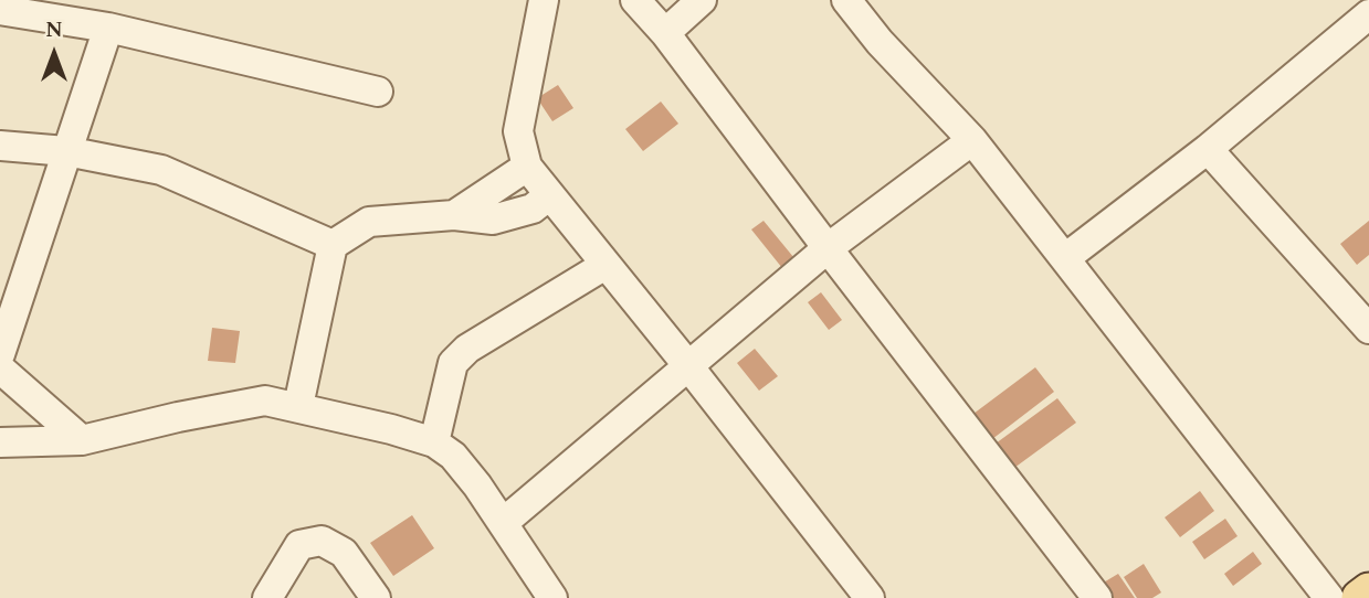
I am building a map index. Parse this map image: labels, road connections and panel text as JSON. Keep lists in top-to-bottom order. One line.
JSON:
{"north":"top"}
